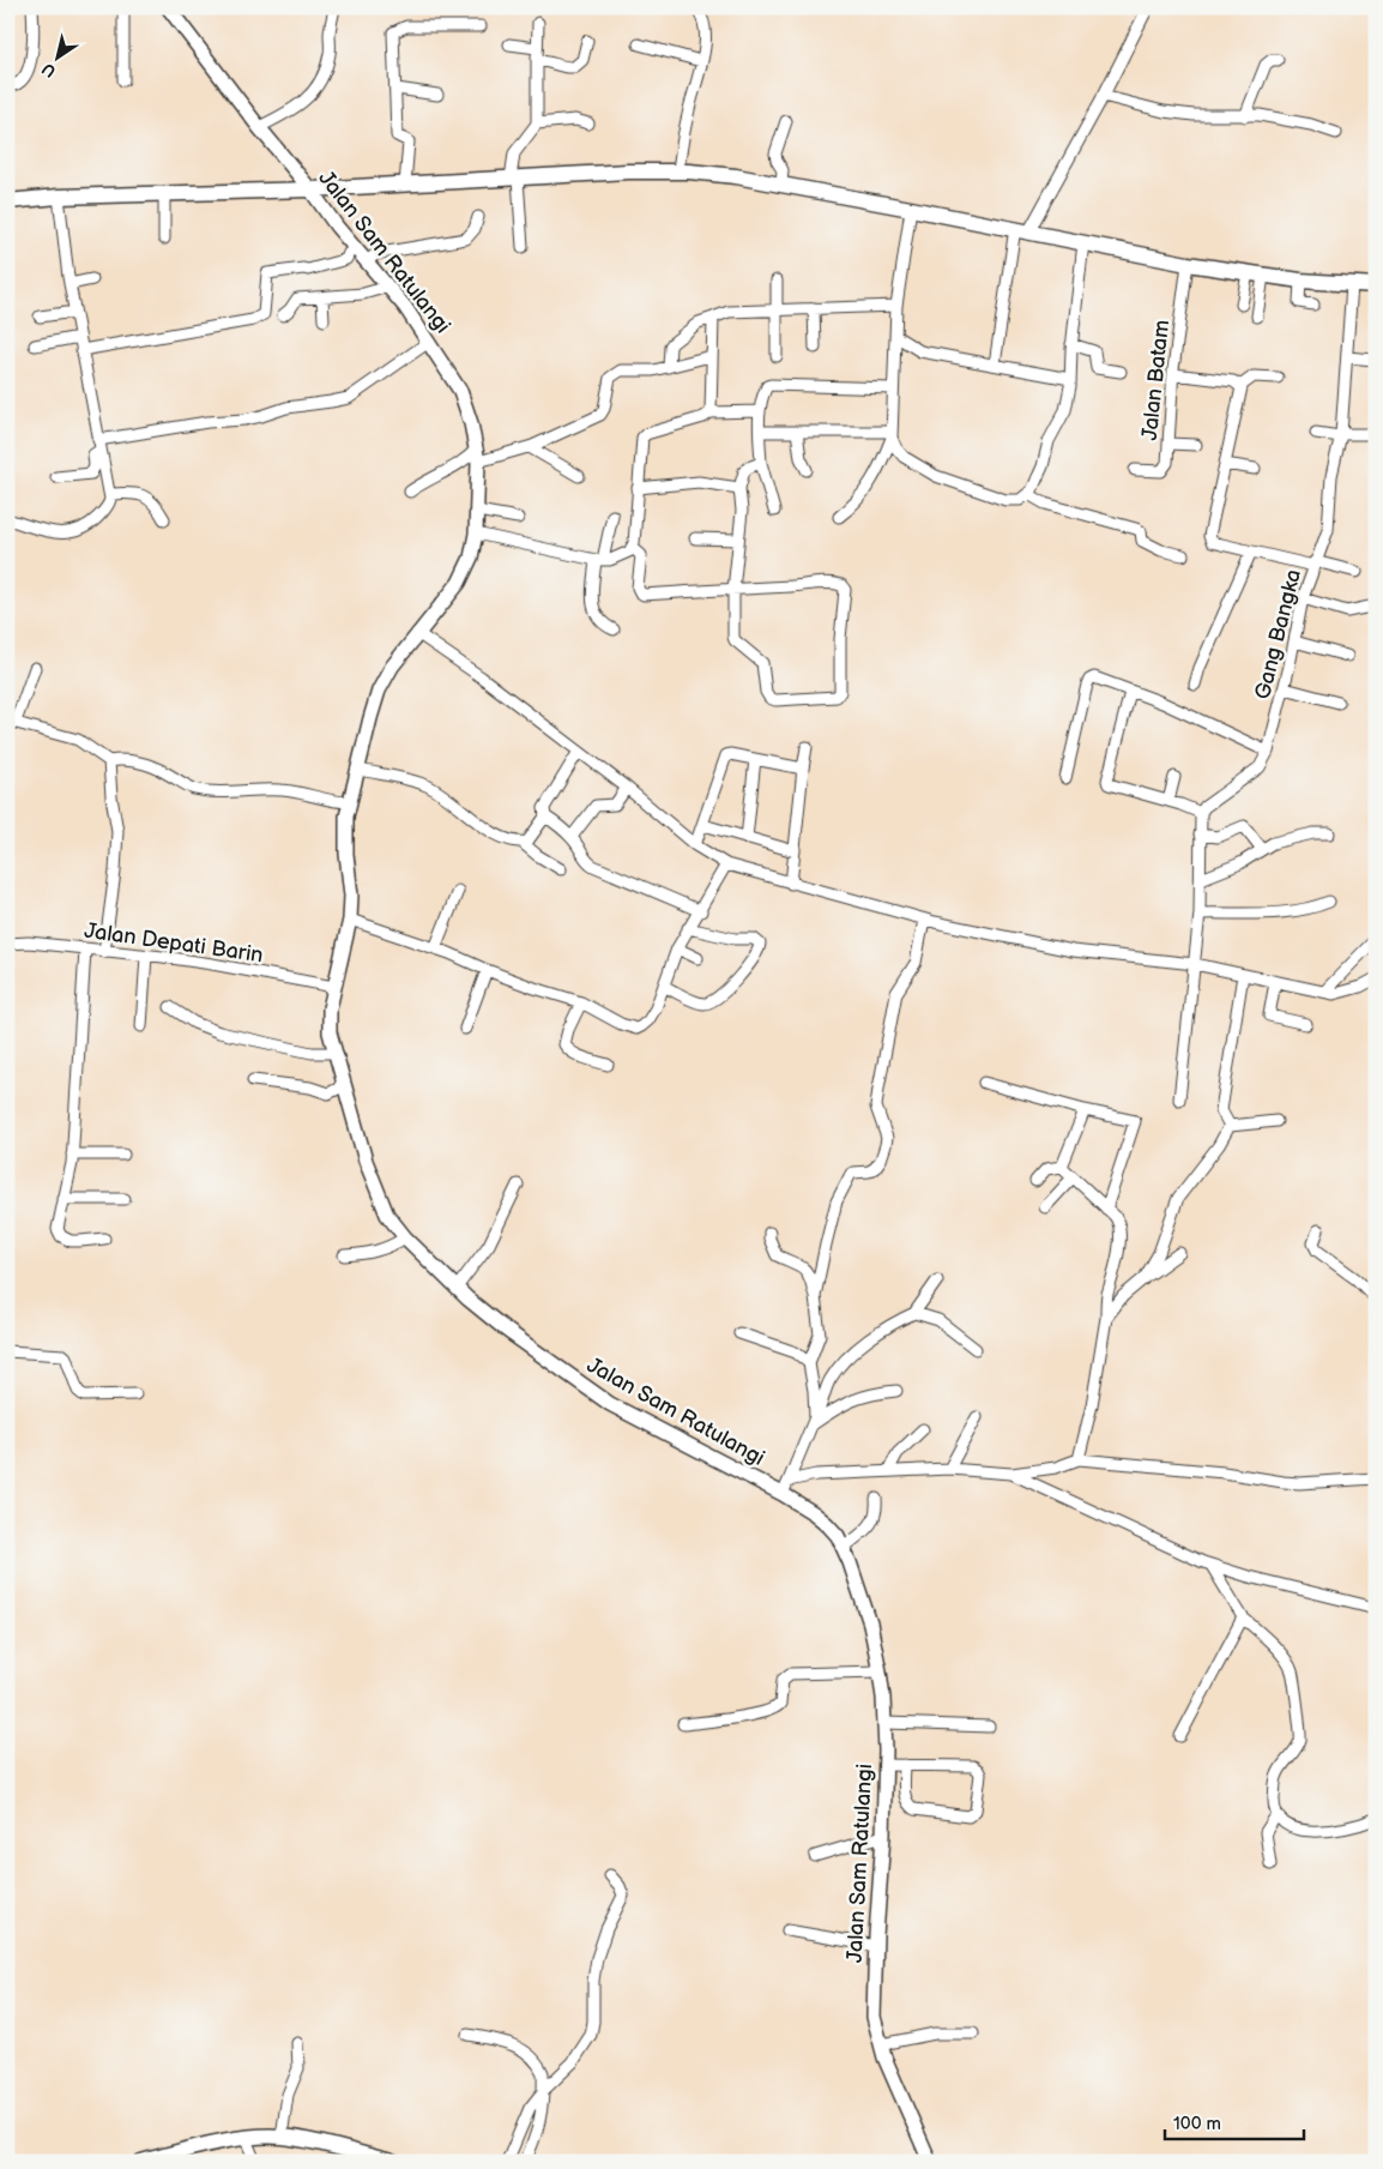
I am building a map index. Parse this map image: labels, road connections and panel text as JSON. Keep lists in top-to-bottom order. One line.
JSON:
{"streets":{"street":["Jalan Sam Ratulangi","Jalan Batam","Gang Bangka","Jalan Depati Barin"]},"crossings":[["Jalan Sam Ratulangi","Jalan Depati Barin"]],"scale_bar":"100 m","north":"bottom left"}
